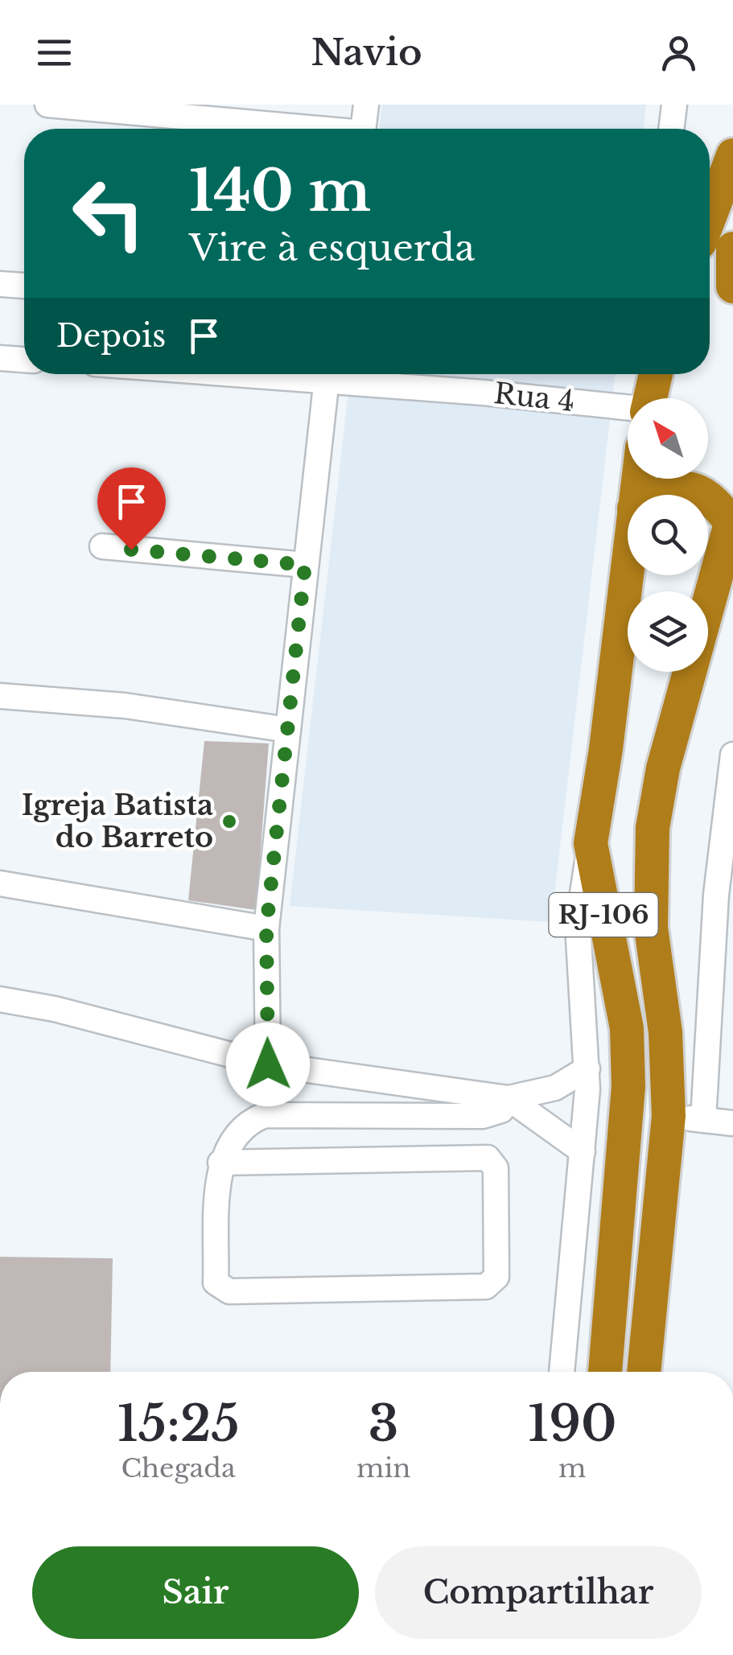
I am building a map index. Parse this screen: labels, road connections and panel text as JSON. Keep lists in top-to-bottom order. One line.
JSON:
{"streets":{"highway":["RJ-106"],"street":["Rua 4"]},"places":["Igreja Batista do Barreto"],"north":"top left","page":{"header":"Navio","turn":["140 m","Vire à esquerda"],"then":"Depois","eta":["15:25","Chegada","3","min","190","m"],"buttons":["Sair","Compartilhar"]}}
